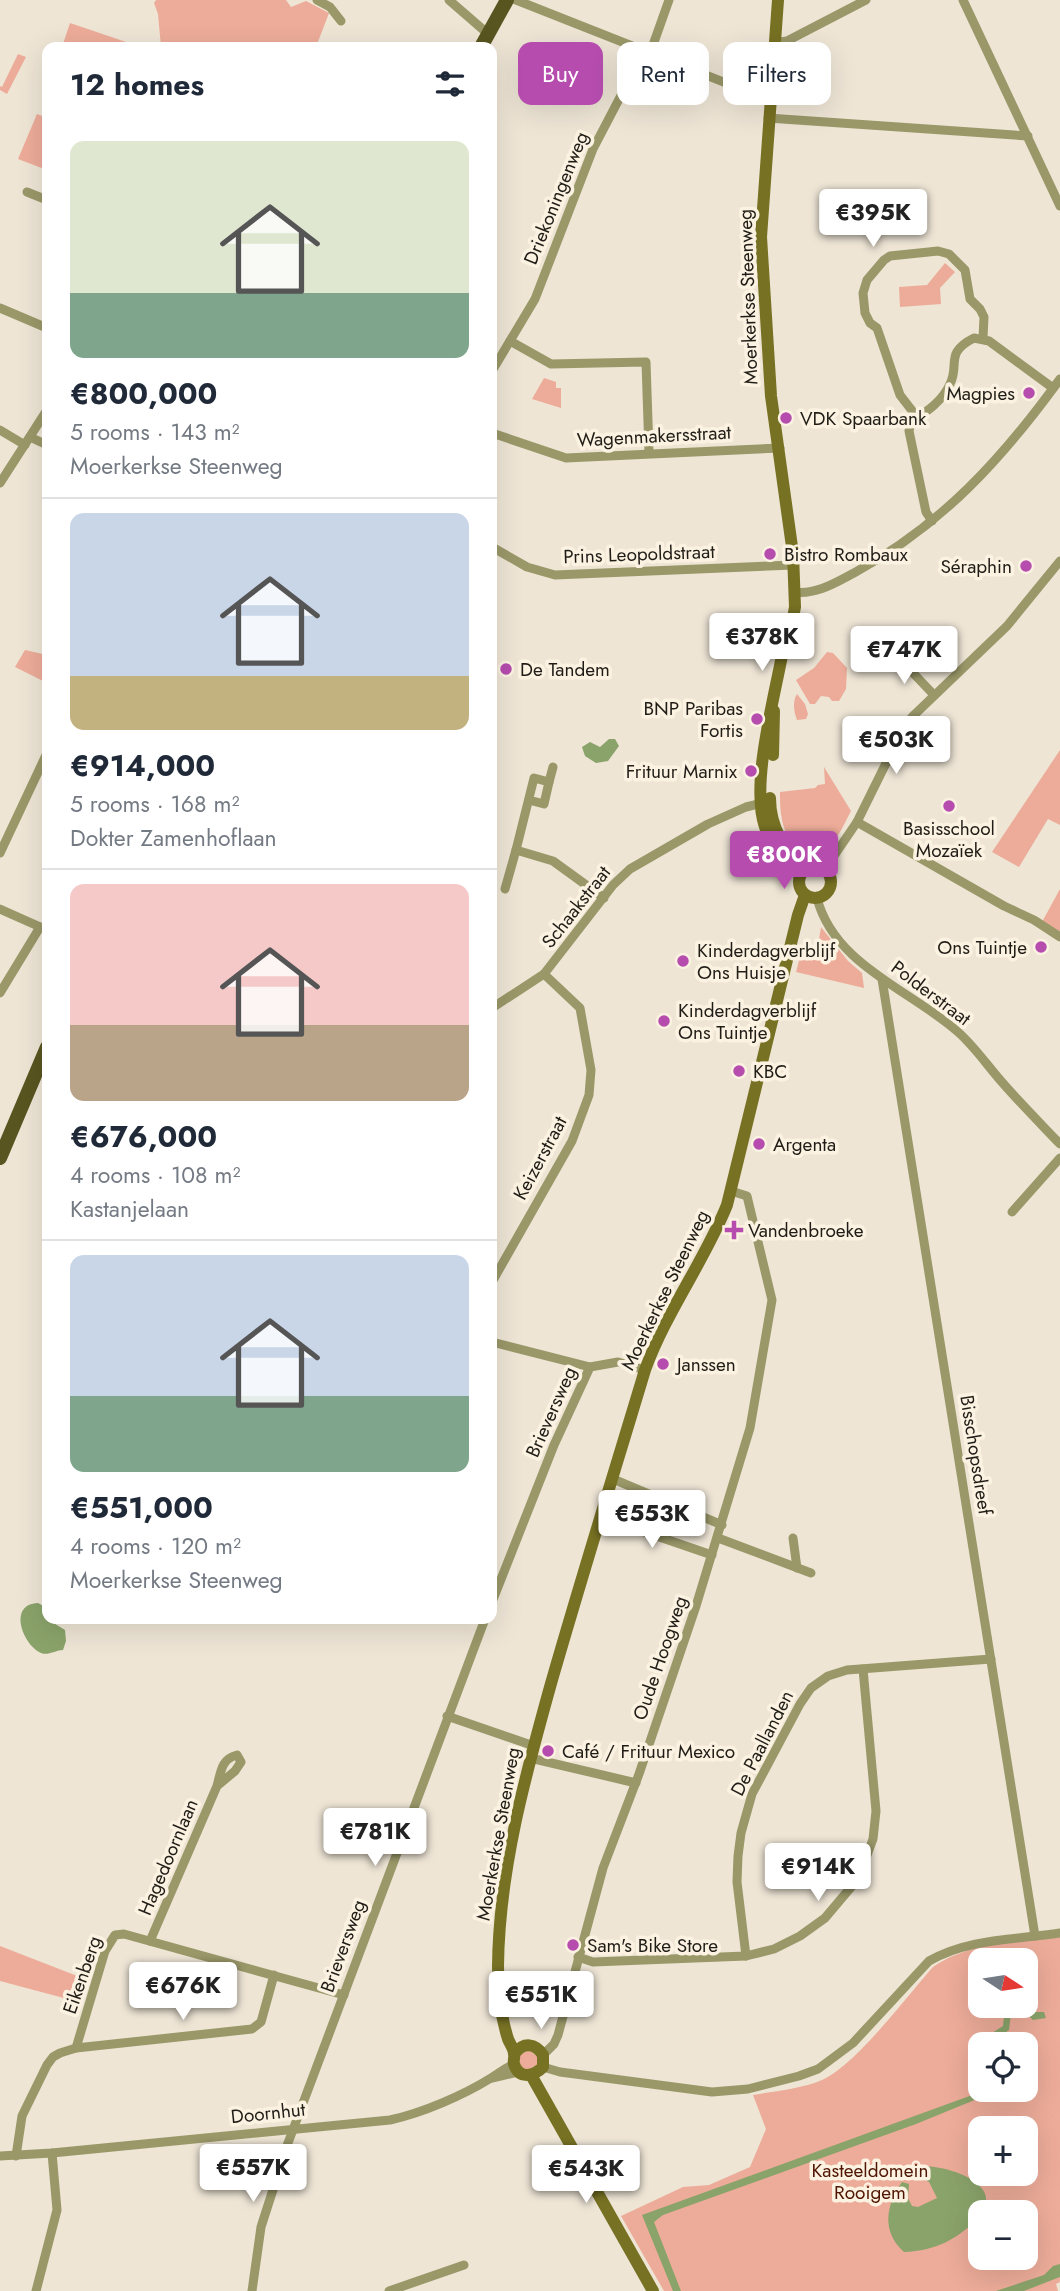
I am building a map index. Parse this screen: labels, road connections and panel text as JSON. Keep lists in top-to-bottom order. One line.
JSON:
{"streets":{"street":["Driekoningenweg","Moerkerkse Steenweg","Wagenmakersstraat","Prins Leopoldstraat","Schaakstraat","Polderstraat","Keizerstraat","Brieversweg","Bisschopsdreef","Oude Hoogweg","De Paallanden","Hagedoornlaan","Eikenberg","Doornhut"]},"crossings":[["Moerkerkse Steenweg","Wagenmakersstraat"],["Moerkerkse Steenweg","Prins Leopoldstraat"],["Moerkerkse Steenweg","Schaakstraat"],["Moerkerkse Steenweg","Polderstraat"],["Moerkerkse Steenweg","Brieversweg"],["Moerkerkse Steenweg","Oude Hoogweg"],["Moerkerkse Steenweg","Doornhut"],["Schaakstraat","Keizerstraat"],["Polderstraat","Bisschopsdreef"],["Brieversweg","Eikenberg"],["Brieversweg","Doornhut"],["Bisschopsdreef","De Paallanden"],["Oude Hoogweg","Doornhut"],["Hagedoornlaan","Eikenberg"]],"parks":["Kasteeldomein Rooigem"],"places":{"other":["Magpies","VDK Spaarbank","Bistro Rombaux","Séraphin","De Tandem","BNP Paribas Fortis","Frituur Marnix","Basisschool Mozaïek","Ons Tuintje","Kinderdagverblijf Ons Huisje","Kinderdagverblijf Ons Tuintje","KBC","Argenta","Janssen","Café / Frituur Mexico","Sam's Bike Store"],"health":["Vandenbroeke"]},"north":"right","page":{"chip":["Buy","Rent","Filters"],"heading":"12 homes","list":[{"name":"€800,000","note":"5 rooms · 143 m² · Moerkerkse Steenweg"},{"name":"€914,000","note":"5 rooms · 168 m² · Dokter Zamenhoflaan"},{"name":"€676,000","note":"4 rooms · 108 m² · Kastanjelaan"},{"name":"€551,000","note":"4 rooms · 120 m² · Moerkerkse Steenweg"}],"price":["€395K","€378K","€747K","€503K","€800K","€553K","€781K","€914K","€676K","€551K","€557K","€543K"],"map_buttons":["+","−"]}}
